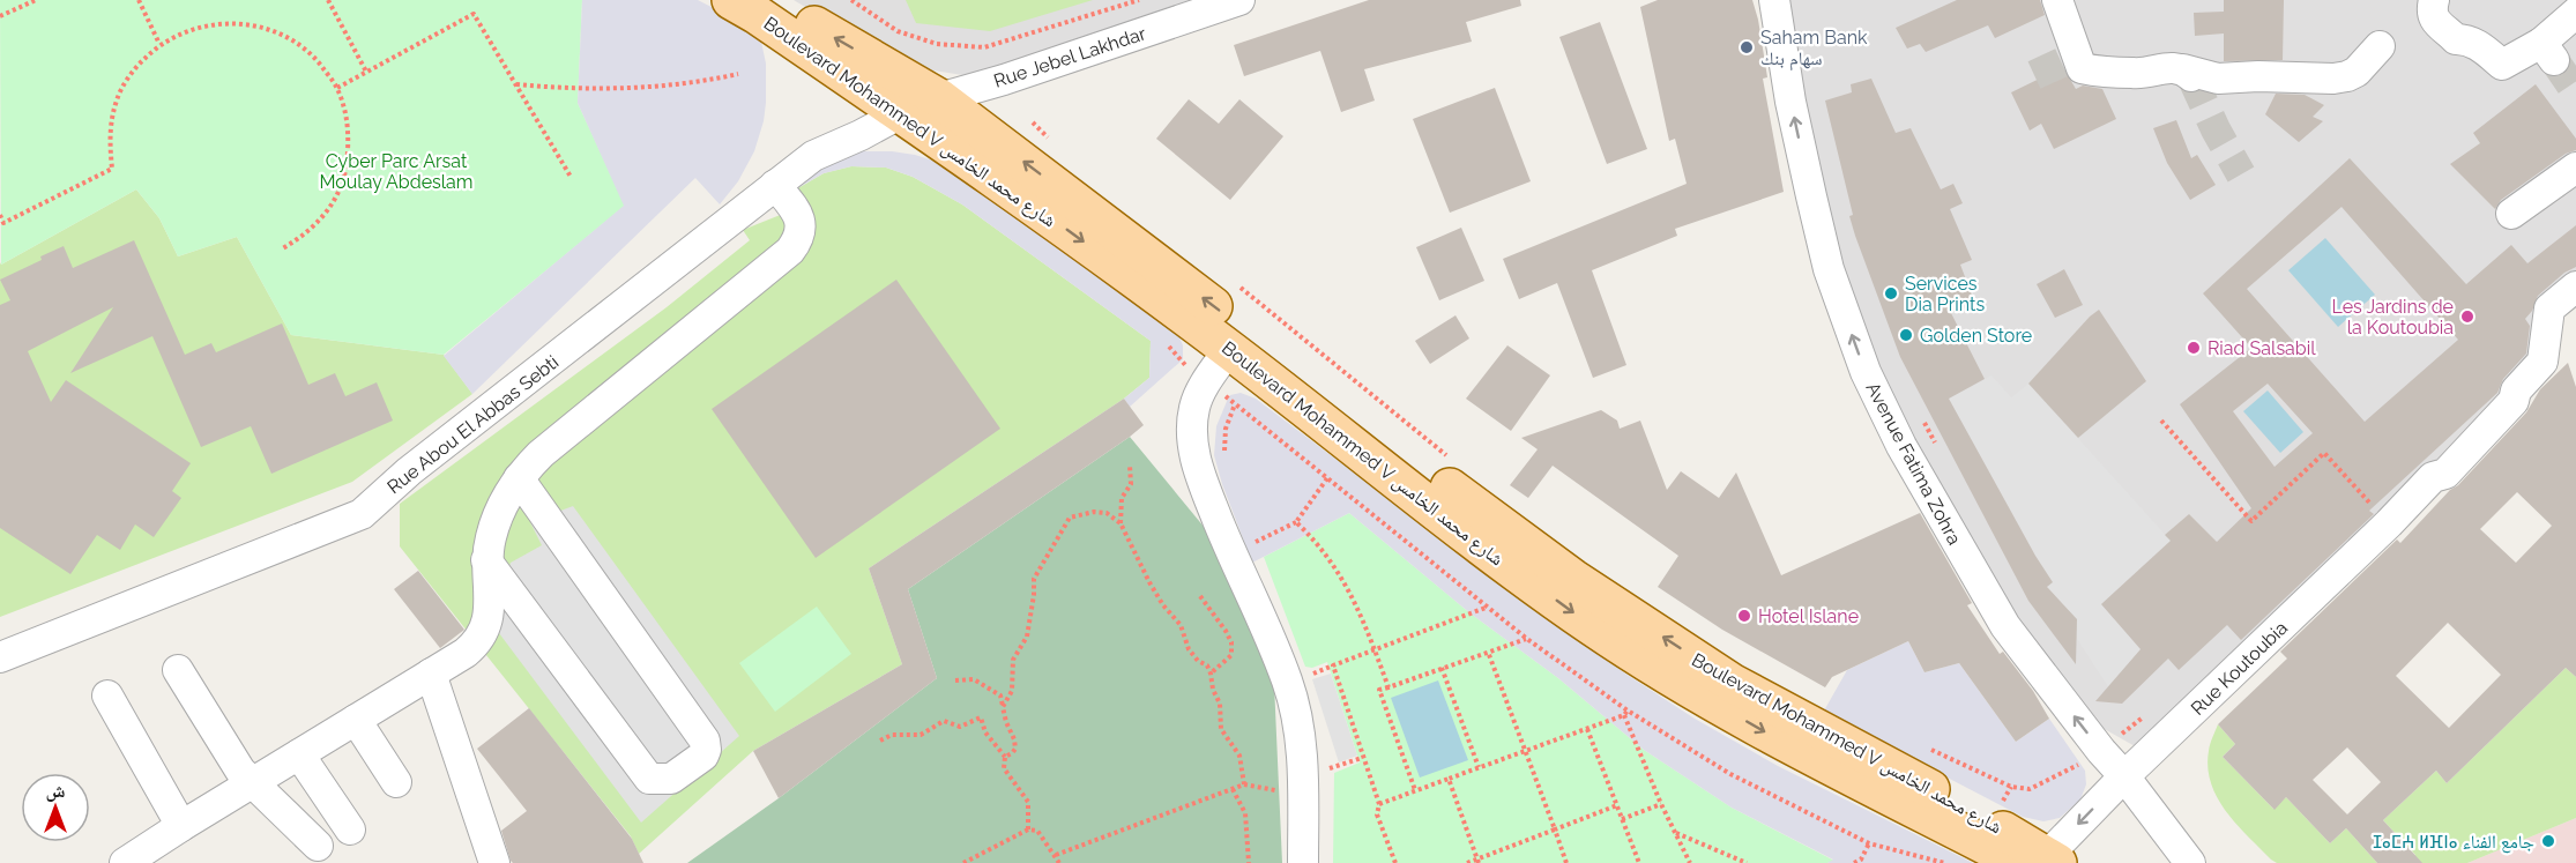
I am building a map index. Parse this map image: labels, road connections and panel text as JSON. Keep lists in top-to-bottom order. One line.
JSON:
{"streets":{"main road":["Boulevard Mohammed V شارع محمد الخامس"],"street":["Rue Jebel Lakhdar","Rue Abou El Abbas Sebti","Avenue Fatima Zohra","Rue Koutoubia"]},"crossings":[["Rue Jebel Lakhdar","Boulevard Mohammed V شارع محمد الخامس"],["Rue Jebel Lakhdar","Rue Abou El Abbas Sebti"],["Boulevard Mohammed V شارع محمد الخامس","Rue Abou El Abbas Sebti"],["Boulevard Mohammed V شارع محمد الخامس","Rue Koutoubia"],["Avenue Fatima Zohra","Rue Koutoubia"]],"one_way":["Avenue Fatima Zohra"],"parks":["Cyber Parc Arsat Moulay Abdeslam"],"places":["Saham Bank سهام بنك","Services Dia Prints","Les Jardins de la Koutoubia","Golden Store","Riad Salsabil","Hotel Islane","ⵊⴰⵎⵄ ⵍⴼⵏⴰ جامع الفناء"],"north":"top"}
